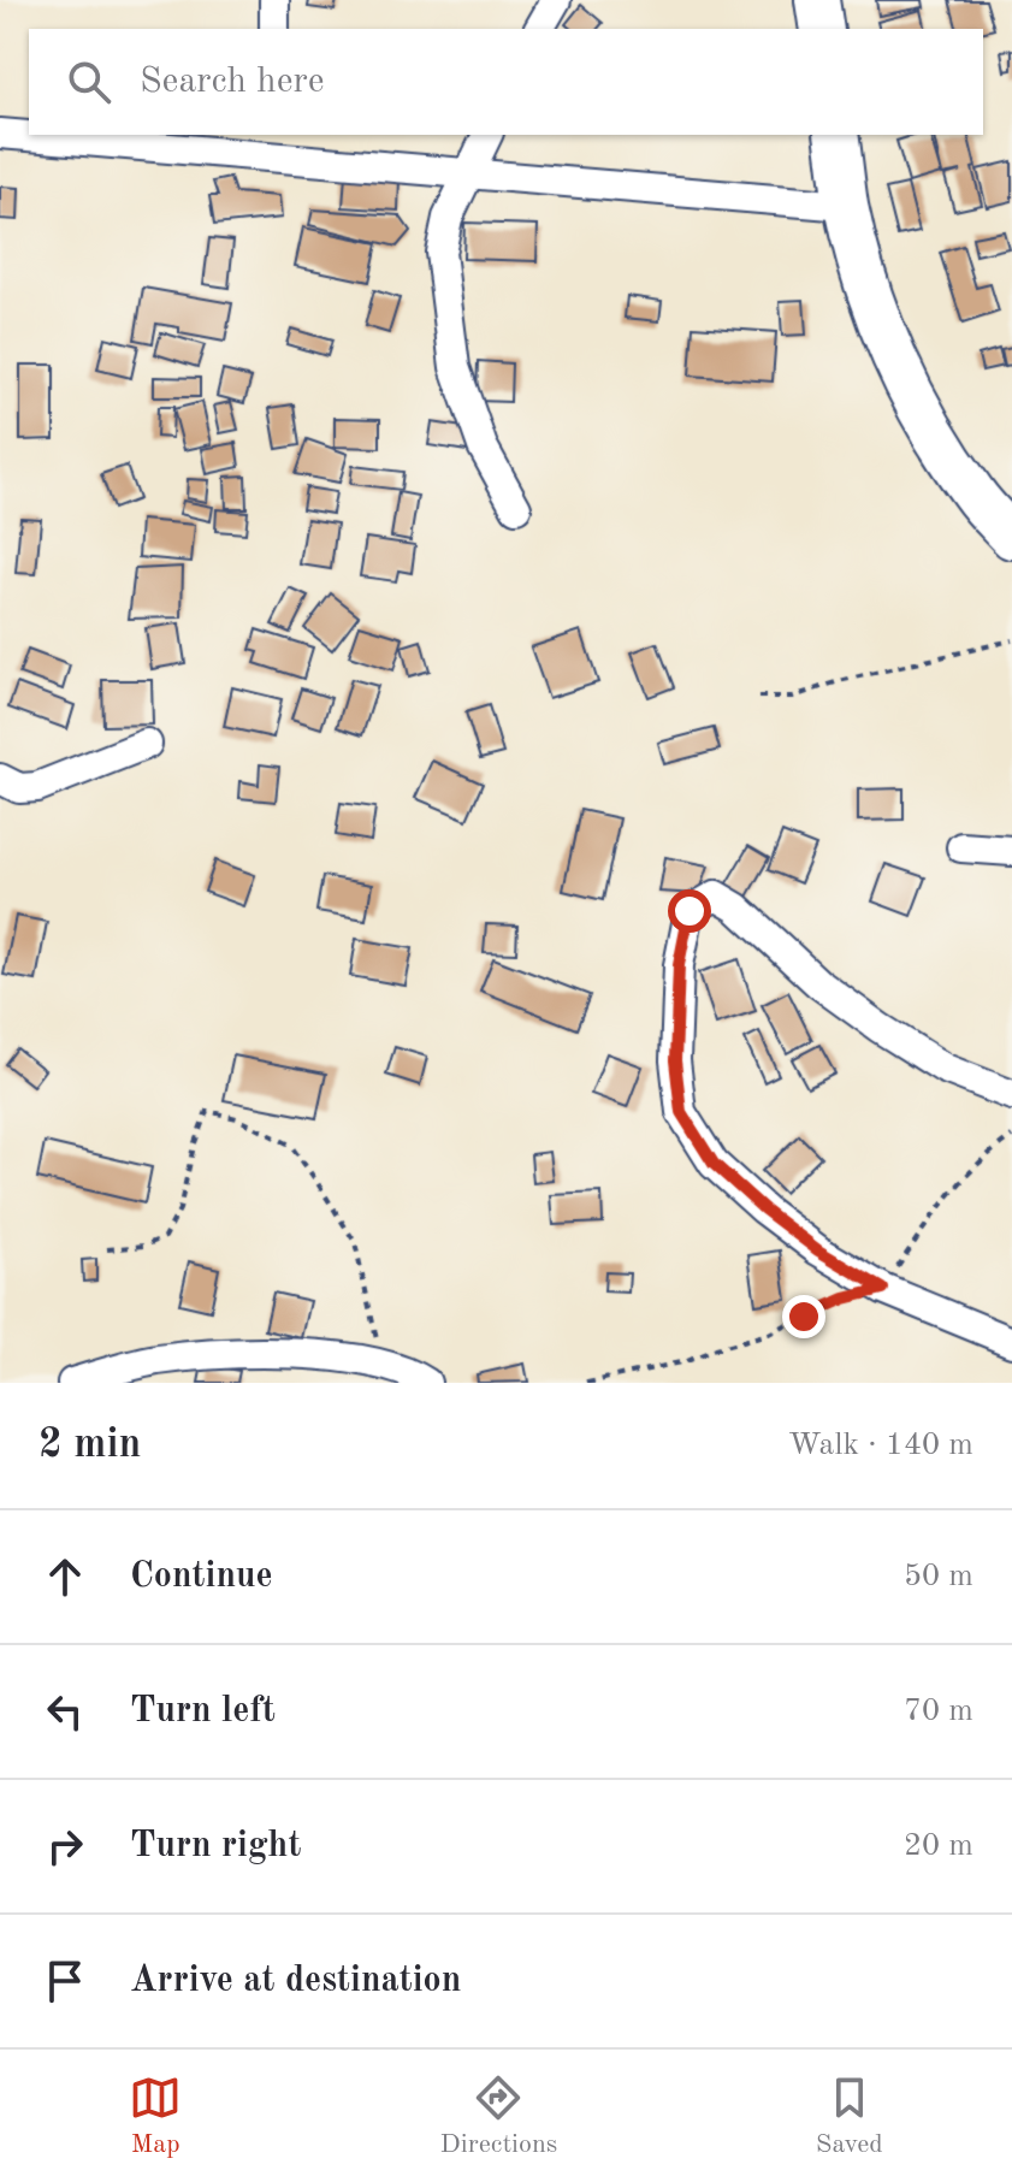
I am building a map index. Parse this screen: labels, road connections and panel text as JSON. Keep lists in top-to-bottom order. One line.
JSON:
{"page":{"search":"Search here","heading":["2 min","Walk · 140 m"],"list":[["Continue","50 m"],["Turn left","70 m"],["Turn right","20 m"],"Arrive at destination"],"nav":["Map","Directions","Saved"]}}
